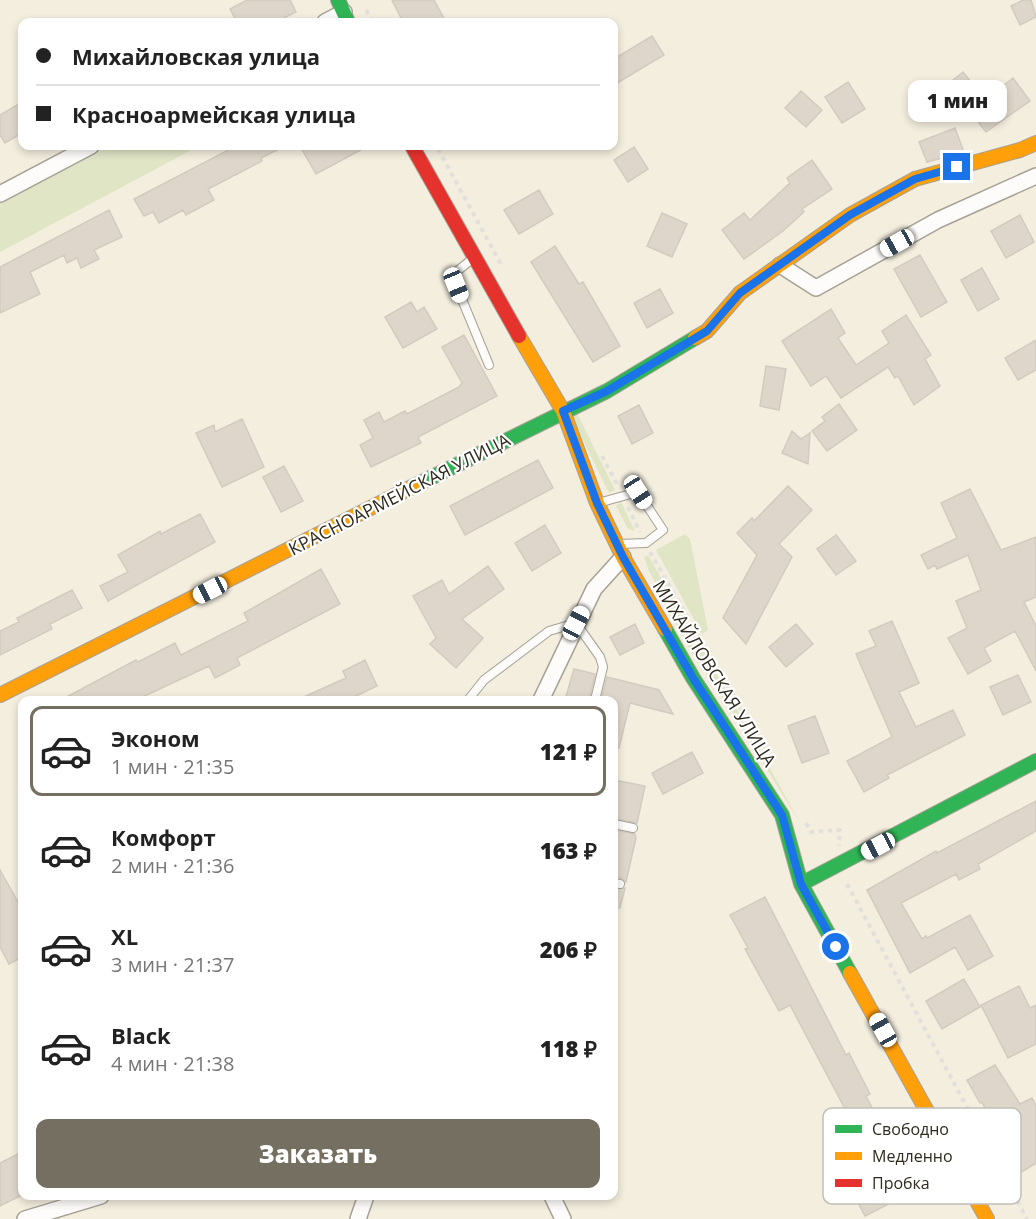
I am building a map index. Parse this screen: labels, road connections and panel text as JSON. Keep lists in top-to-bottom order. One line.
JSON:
{"streets":{"street":["КРАСНОАРМЕЙСКАЯ УЛИЦА","МИХАЙЛОВСКАЯ УЛИЦА"]},"crossings":[["КРАСНОАРМЕЙСКАЯ УЛИЦА","МИХАЙЛОВСКАЯ УЛИЦА"]],"legend":["Свободно","Медленно","Пробка"],"page":{"banner":["Михайловская улица","Красноармейская улица"],"bubble":"1 мин","list":[{"name":"Эконом","note":"1 мин · 21:35","value":"121 ₽"},{"name":"Комфорт","note":"2 мин · 21:36","value":"163 ₽"},{"name":"XL","note":"3 мин · 21:37","value":"206 ₽"},{"name":"Black","note":"4 мин · 21:38","value":"118 ₽"}],"buttons":"Заказать"}}
